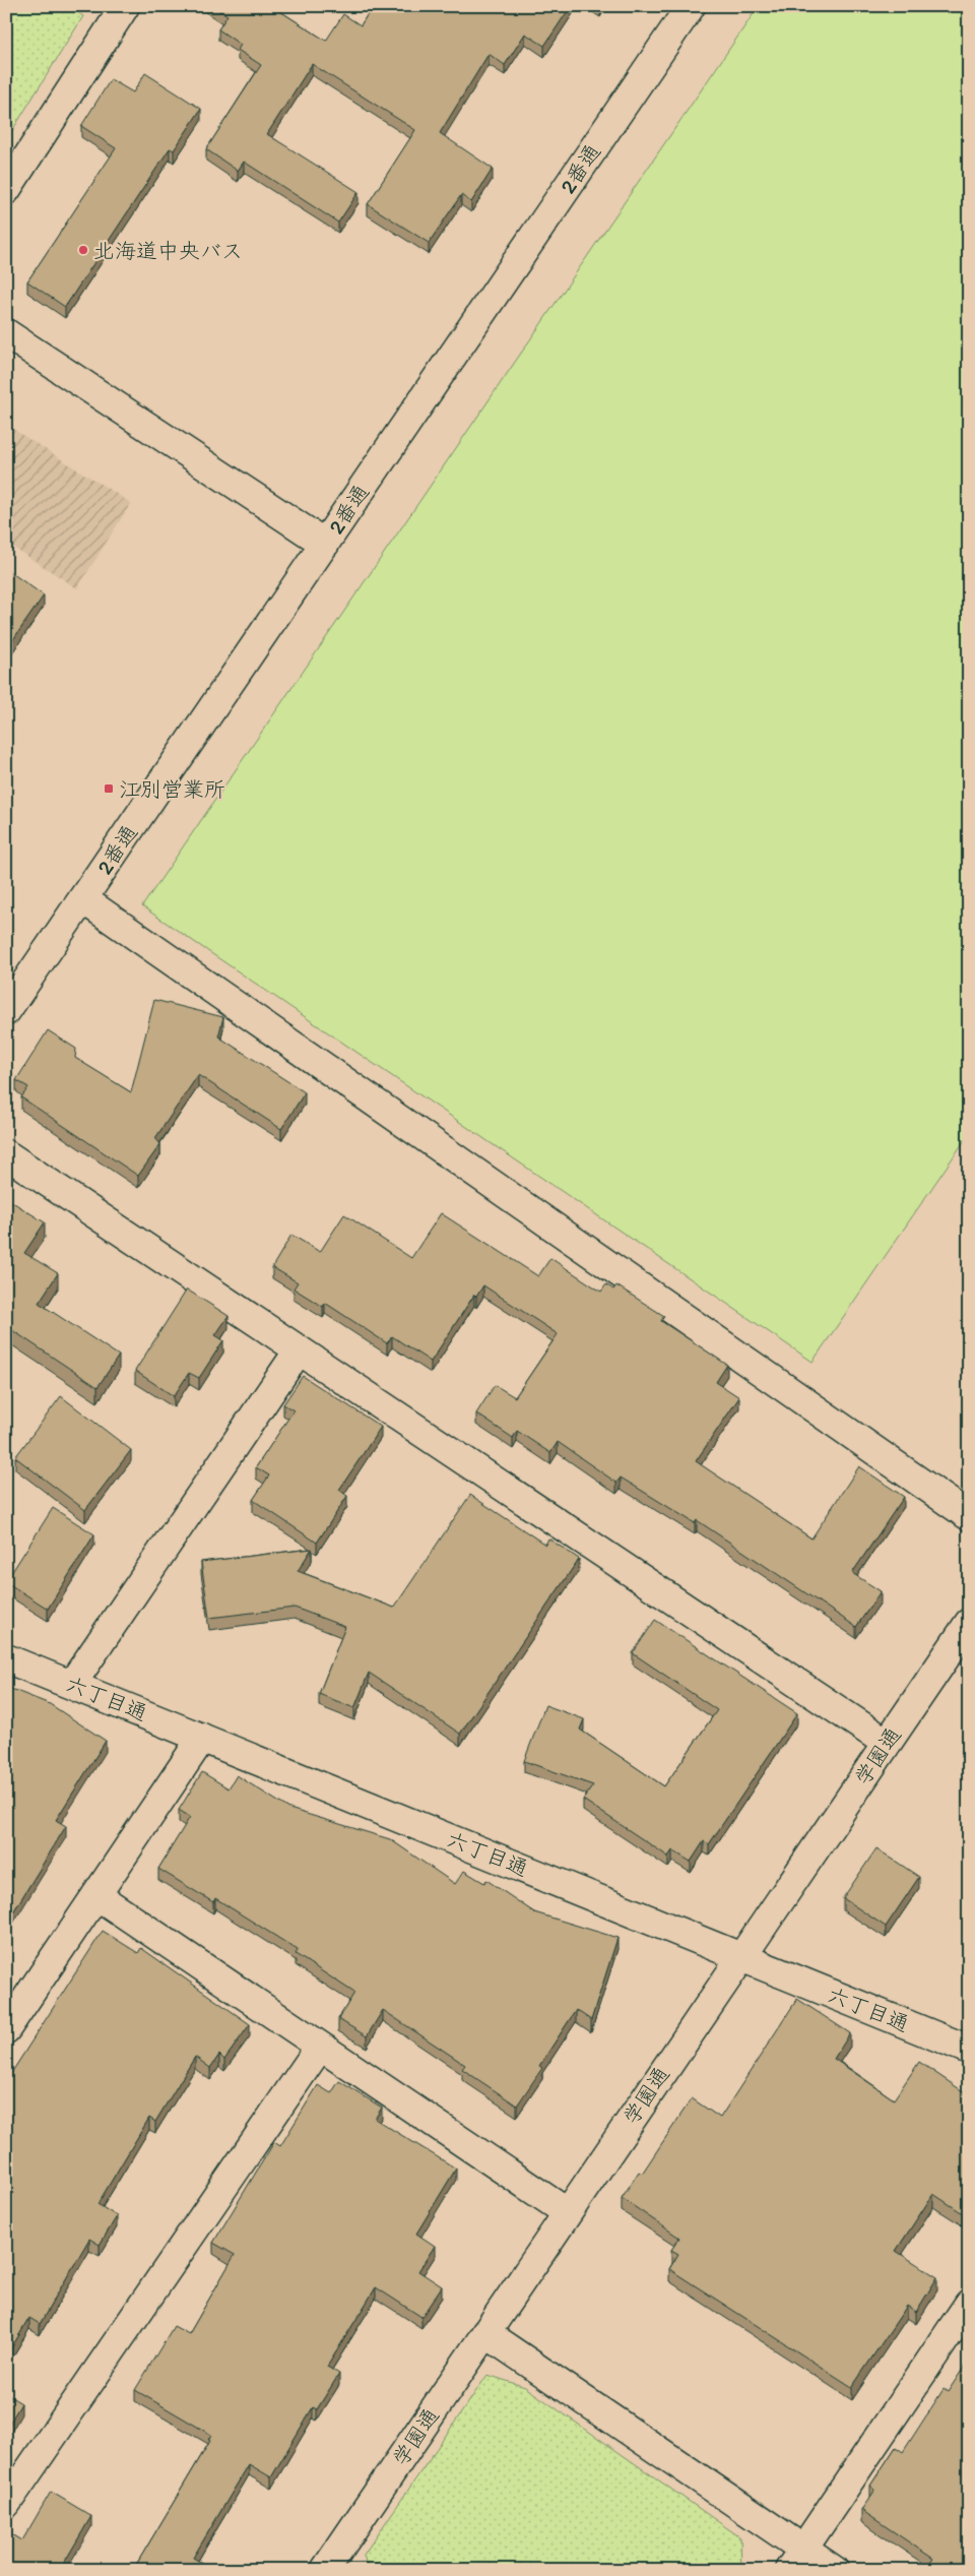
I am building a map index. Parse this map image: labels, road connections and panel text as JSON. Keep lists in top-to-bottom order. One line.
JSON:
{"streets":{"street":["2番通","六丁目通","学園通"]},"crossings":[["六丁目通","学園通"]],"places":{"other":["北海道中央バス"],"transit":["江別営業所"]}}
